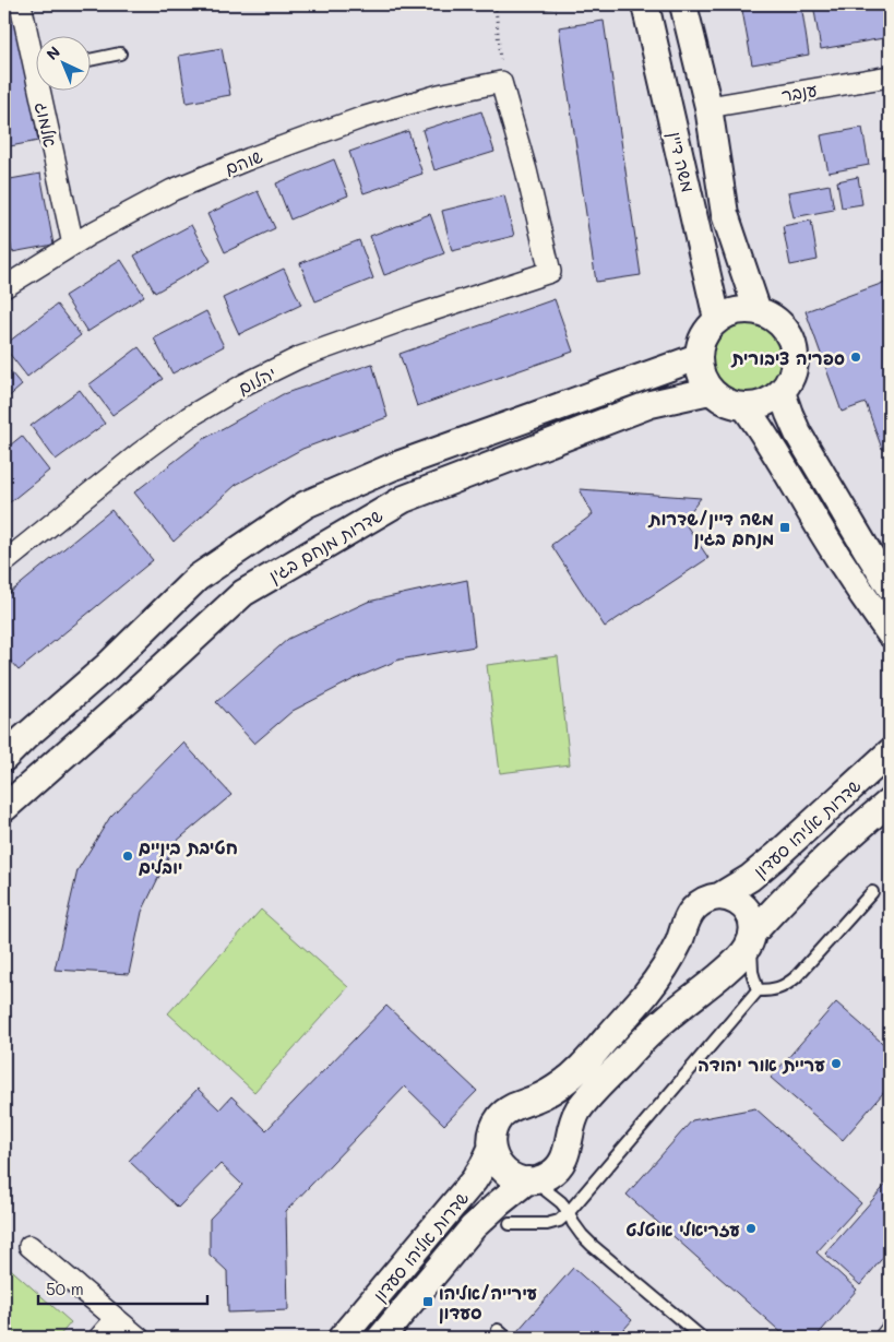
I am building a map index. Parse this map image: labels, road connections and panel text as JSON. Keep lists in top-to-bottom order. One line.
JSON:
{"streets":{"street":["ענבר","אלמוג","שוהם","משה דיין","יהלום","שדרות מנחם בגין","שדרות אליהו סעדון"]},"crossings":[["ענבר","משה דיין"],["אלמוג","שוהם"],["שוהם","יהלום"],["משה דיין","שדרות מנחם בגין"]],"places":{"other":["ספריה ציבורית","חטיבת ביניים יובלים","עריית אור יהודה","עזריאלי אוטלט"],"transit":["משה דיין/שדרות מנחם בגין","עירייה/אליהו סעדון"]},"scale_bar":"50 m","north":"top left"}
